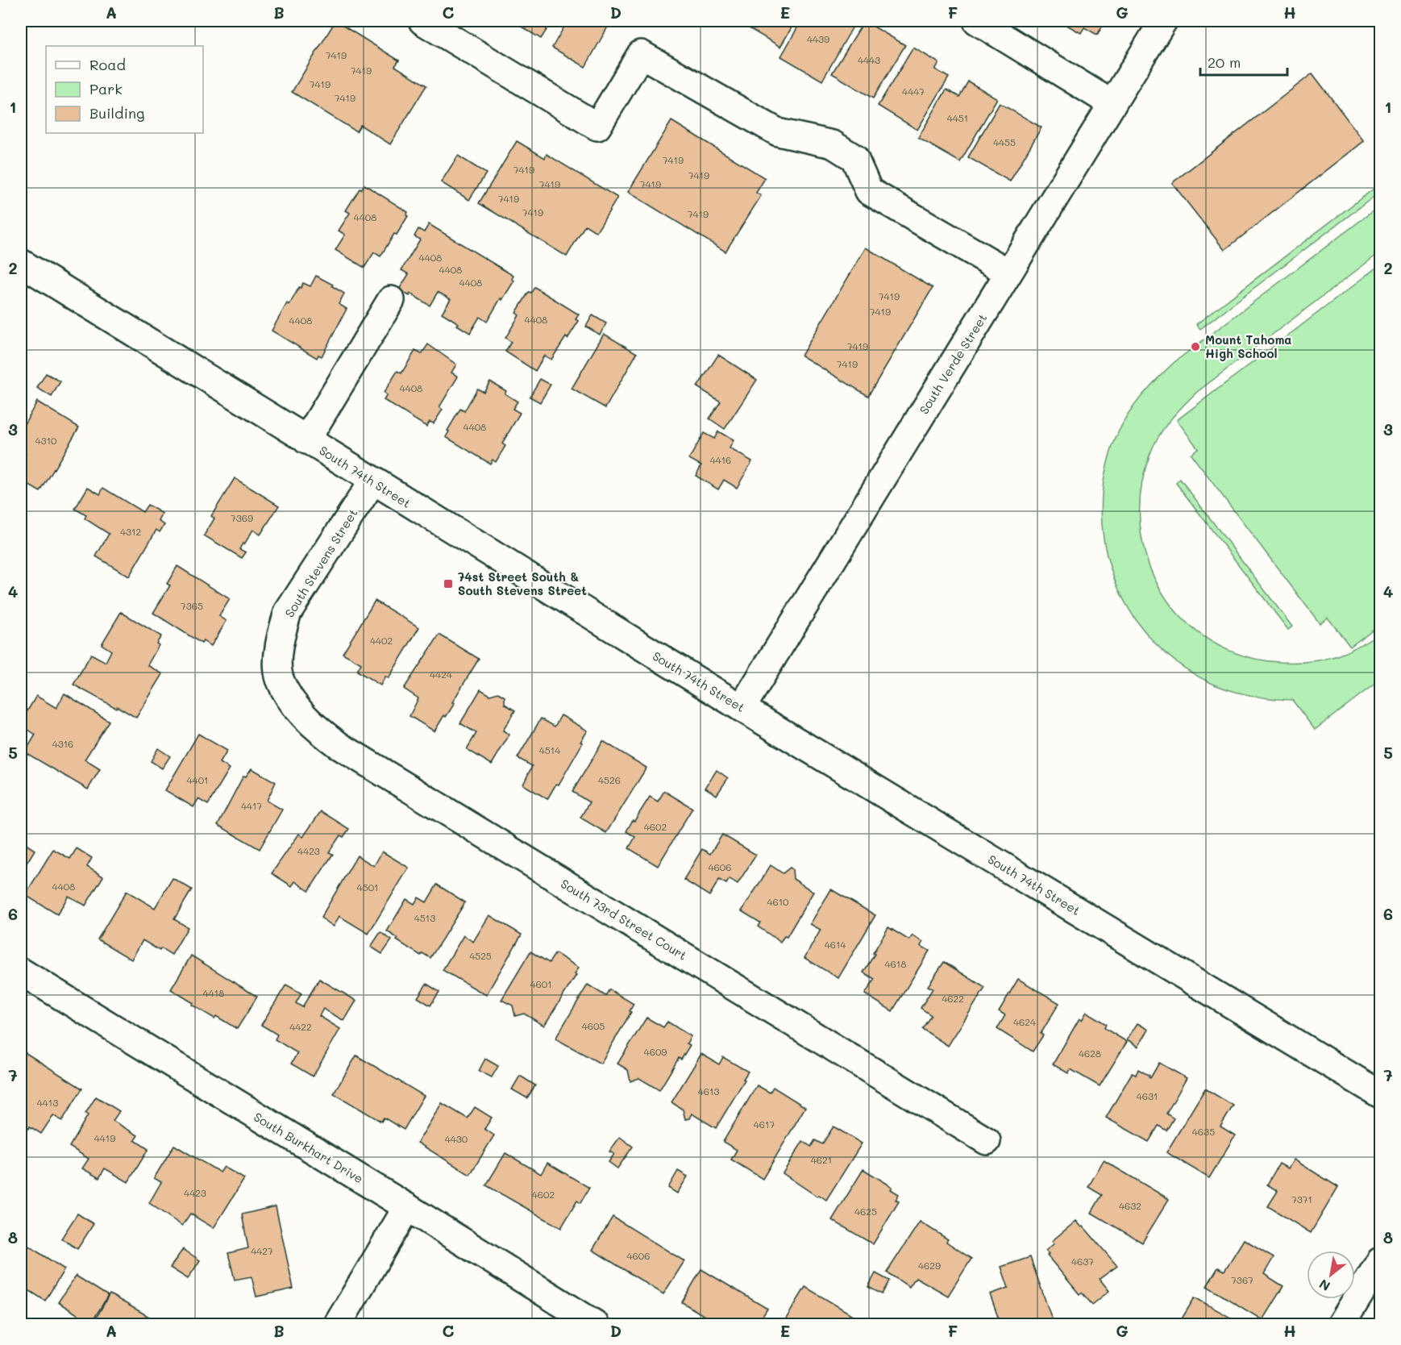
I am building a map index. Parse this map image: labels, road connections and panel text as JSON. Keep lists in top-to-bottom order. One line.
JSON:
{"streets":{"street":["South Verde Street","South 74th Street","South Stevens Street","South 73rd Street Court","South Burkhart Drive"]},"crossings":[["South Verde Street","South 74th Street"],["South 74th Street","South Stevens Street"],["South Stevens Street","South 73rd Street Court"]],"places":{"other":["Mount Tahoma High School"],"transit":["74st Street South & South Stevens Street"]},"house_numbers":["4439","7419","4443","7419","7419","4447","7419","4451","4455","7419","7419","7419","7419","7419","7419","7419","7419","4408","4408","4408","4408","7419","7419","4408","4408","7419","7419","4408","4408","4310","4416","7369","4312","7365","4402","4424","4316","4514","4401","4526","4417","4602","4423","4606","4408","4501","4610","4513","4614","4525","4618","4601","4418","4622","4624","4605","4422","4609","4628","4613","4631","4413","4617","4635","4419","4430","4621","4423","4602","7371","4632","4625","4427","4606","4637","4629","7367"],"legend":["Road","Park","Building"],"scale_bar":"20 m","north":"bottom left","grid":{"columns":["A","B","C","D","E","F","G","H"],"rows":["1","2","3","4","5","6","7","8"]}}
